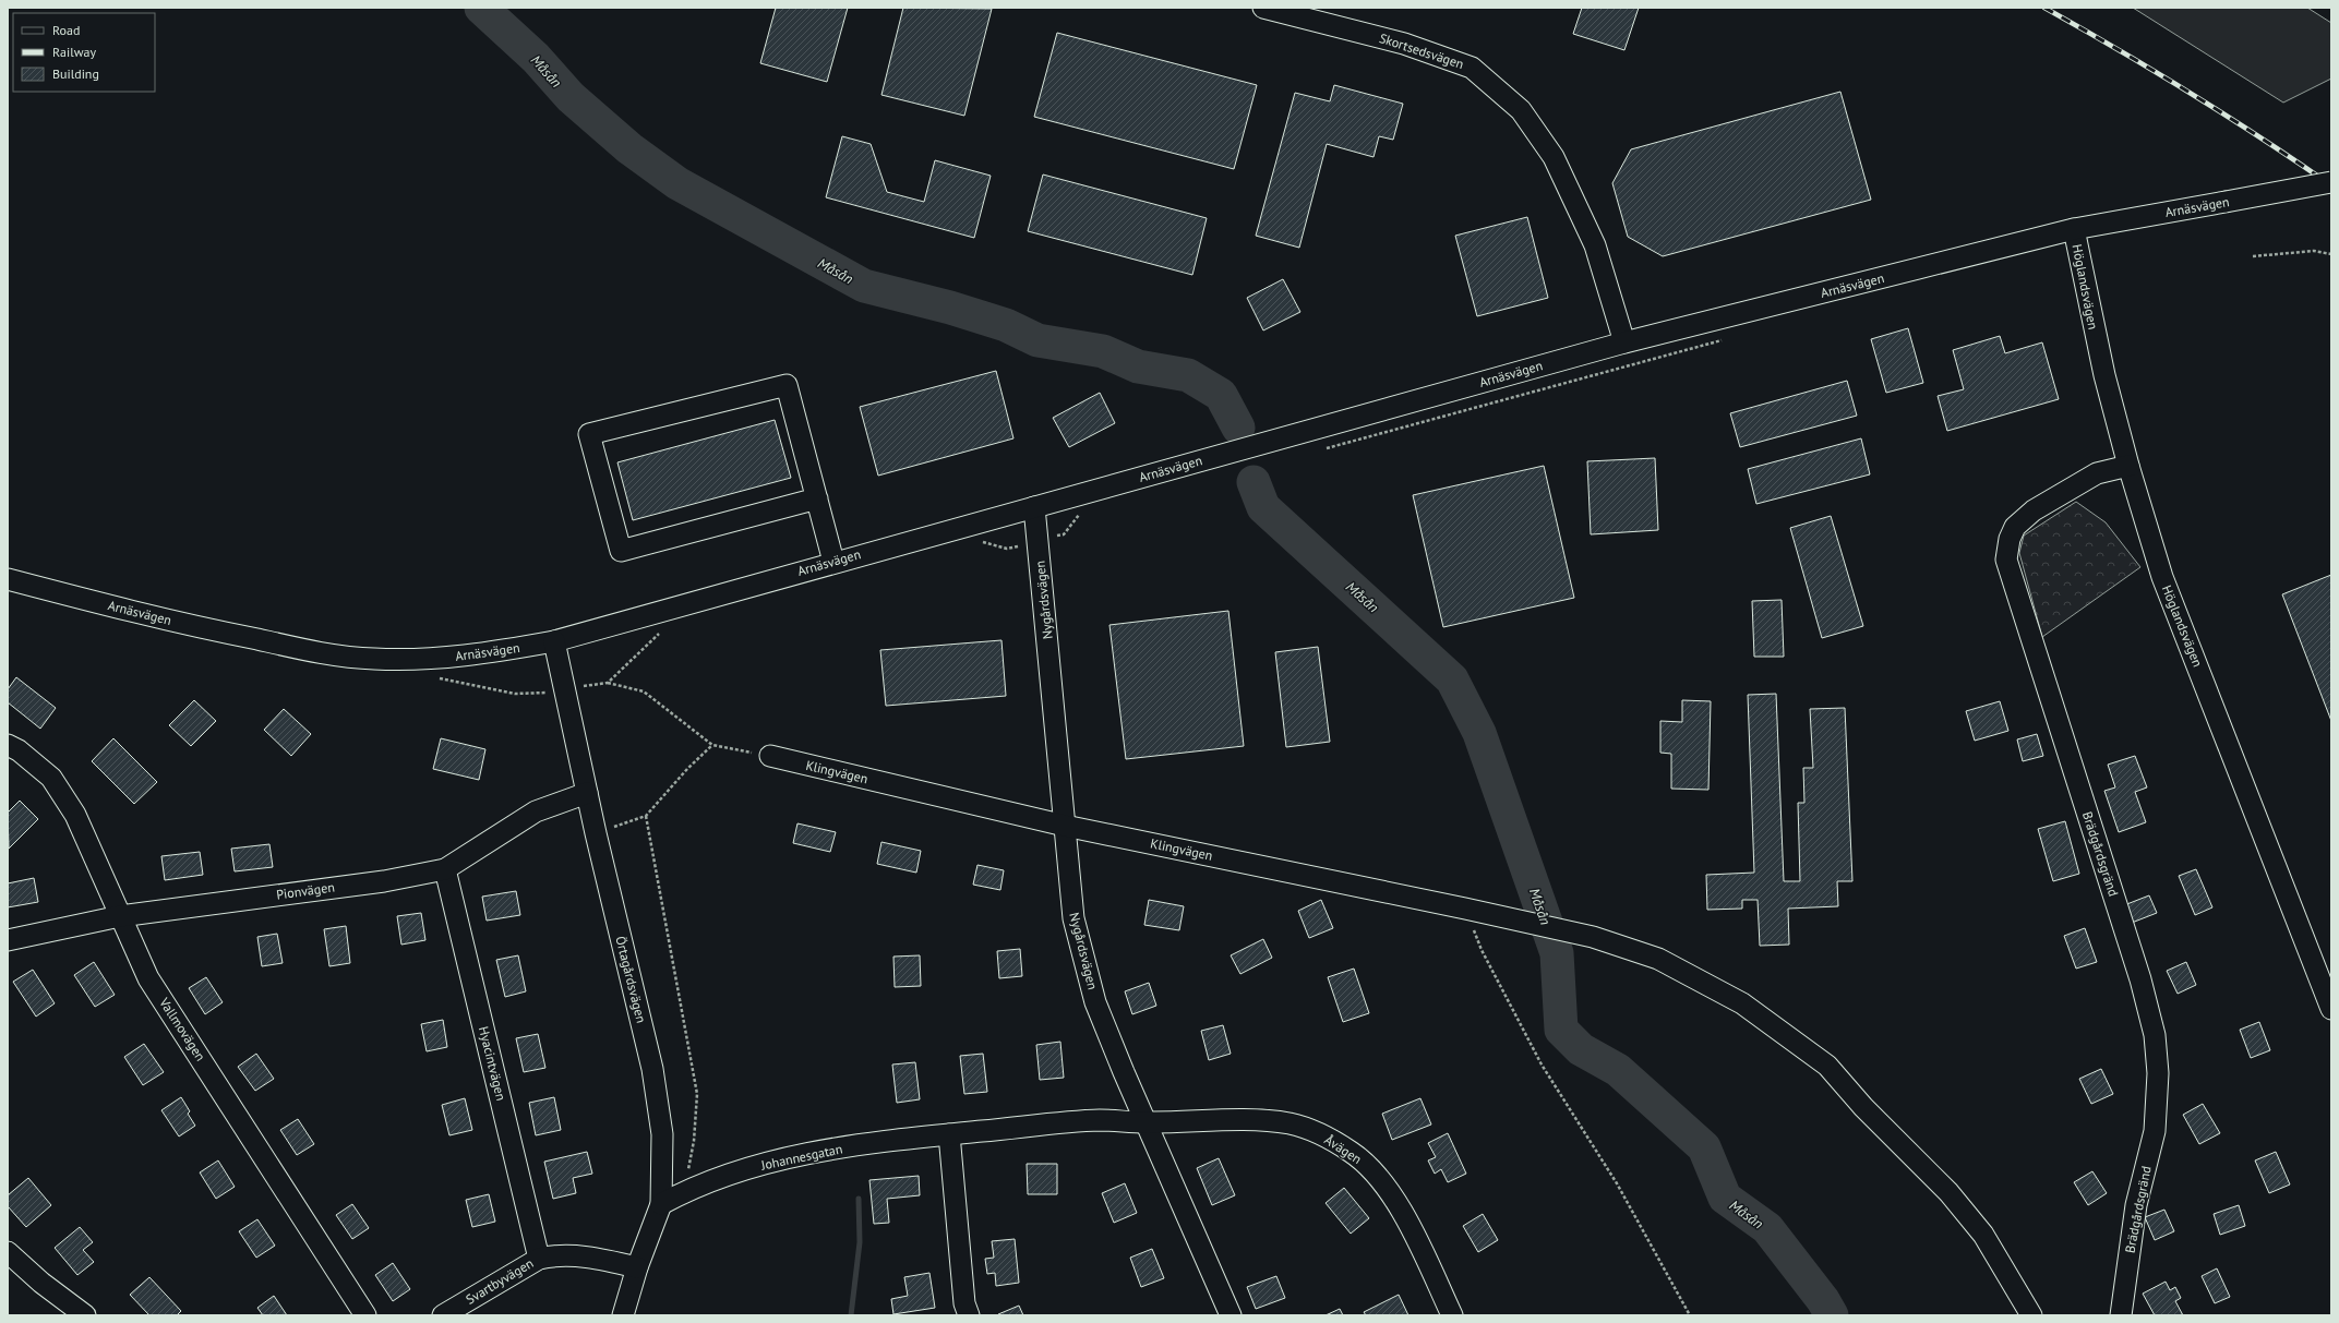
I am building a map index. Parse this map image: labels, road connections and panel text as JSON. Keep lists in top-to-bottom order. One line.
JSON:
{"streets":{"street":["Skortsedsvägen","Arnäsvägen","Höglandsvägen","Nygårdsvägen","Klingvägen","Brädgårdsgränd","Pionvägen","Örtagårdsvägen","Vallmovägen","Hyacintvägen","Åvägen","Johannesgatan","Svartbyvägen"]},"crossings":[["Skortsedsvägen","Arnäsvägen"],["Arnäsvägen","Höglandsvägen"],["Arnäsvägen","Nygårdsvägen"],["Arnäsvägen","Örtagårdsvägen"],["Höglandsvägen","Brädgårdsgränd"],["Nygårdsvägen","Klingvägen"],["Nygårdsvägen","Åvägen"],["Nygårdsvägen","Johannesgatan"],["Pionvägen","Örtagårdsvägen"],["Pionvägen","Vallmovägen"],["Pionvägen","Hyacintvägen"],["Örtagårdsvägen","Johannesgatan"],["Örtagårdsvägen","Svartbyvägen"],["Hyacintvägen","Svartbyvägen"],["Åvägen","Johannesgatan"]],"water":["Måsån"],"legend":["Road","Railway","Building"]}
